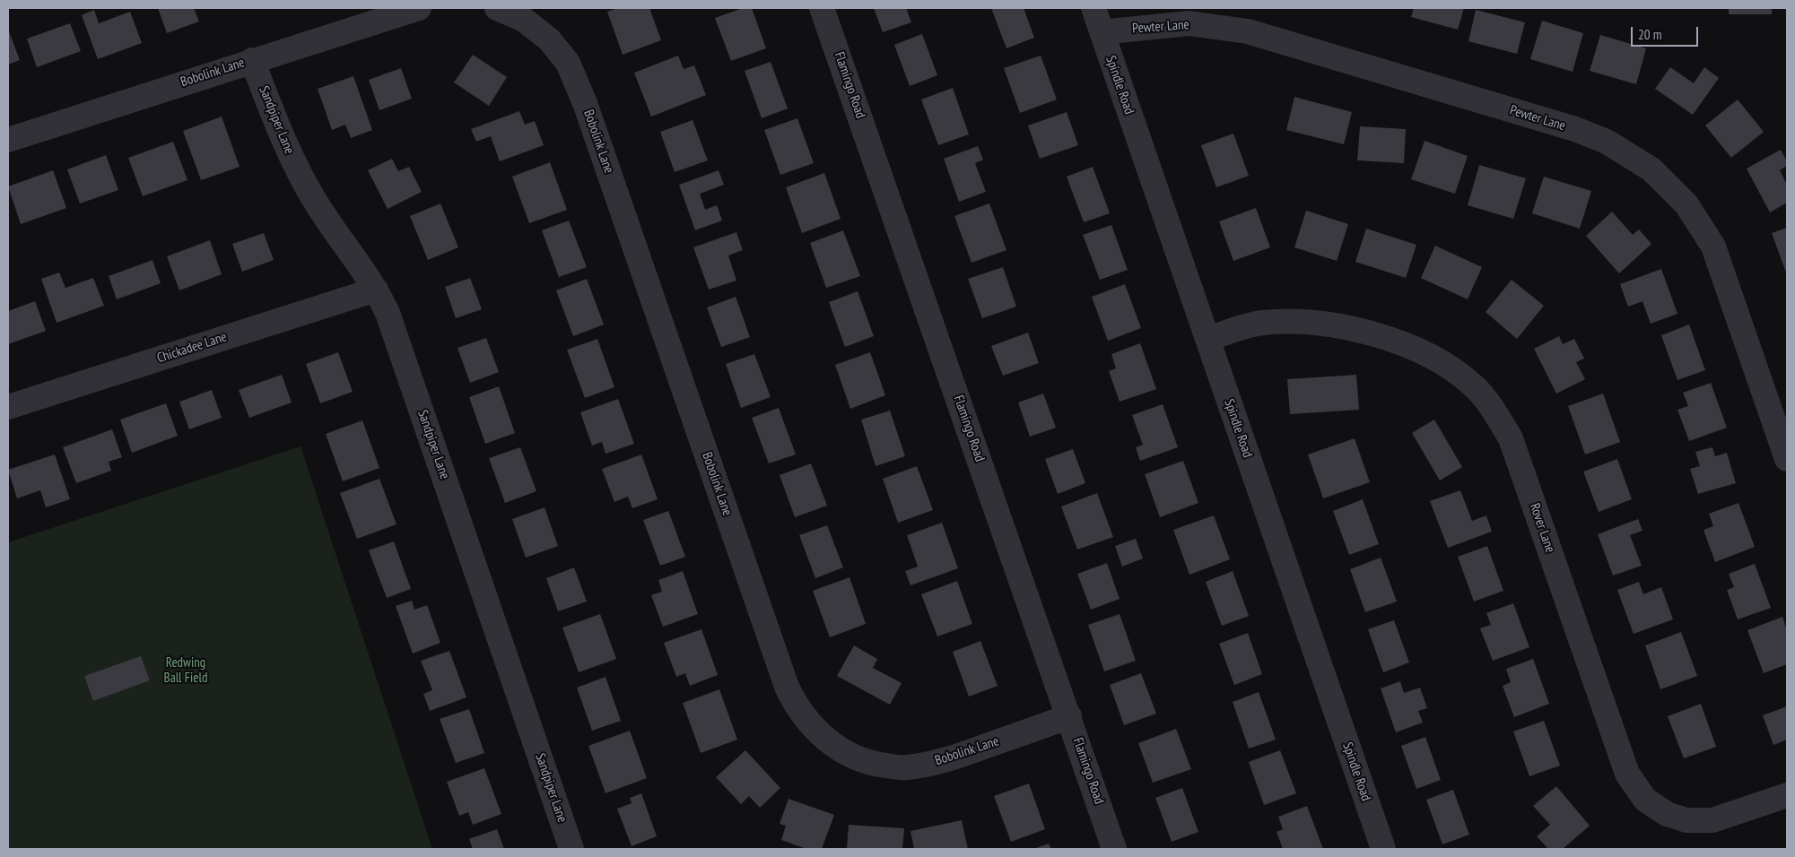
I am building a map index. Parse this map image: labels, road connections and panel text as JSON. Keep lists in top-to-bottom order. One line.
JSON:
{"streets":{"street":["Pewter Lane","Bobolink Lane","Flamingo Road","Spindle Road","Sandpiper Lane","Chickadee Lane","Rover Lane"]},"crossings":[["Pewter Lane","Spindle Road"],["Bobolink Lane","Flamingo Road"],["Bobolink Lane","Sandpiper Lane"],["Spindle Road","Rover Lane"],["Sandpiper Lane","Chickadee Lane"]],"parks":["Redwing Ball Field"],"scale_bar":"20 m"}
